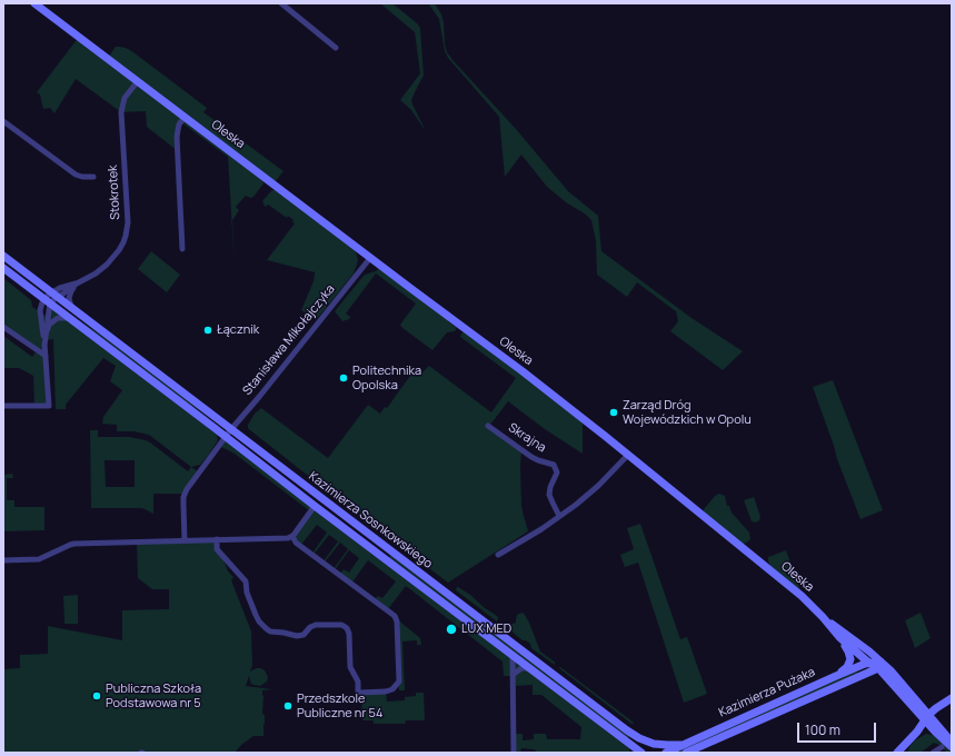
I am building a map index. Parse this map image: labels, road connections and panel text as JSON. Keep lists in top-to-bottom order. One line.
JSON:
{"streets":{"street":["Oleska","Stokrotek","Stanisława Mikołajczyka","Skrajna","Kazimierza Sosnkowskiego","Kazimierza Pużaka"]},"crossings":[["Oleska","Stokrotek"],["Oleska","Stanisława Mikołajczyka"],["Oleska","Kazimierza Pużaka"],["Stokrotek","Kazimierza Sosnkowskiego"],["Stanisława Mikołajczyka","Kazimierza Sosnkowskiego"],["Kazimierza Sosnkowskiego","Kazimierza Pużaka"]],"places":["Łącznik","Politechnika Opolska","Zarząd Dróg Wojewódzkich w Opolu","LUX MED","Publiczna Szkoła Podstawowa nr 5","Przedszkole Publiczne nr 54"],"scale_bar":"100 m"}
